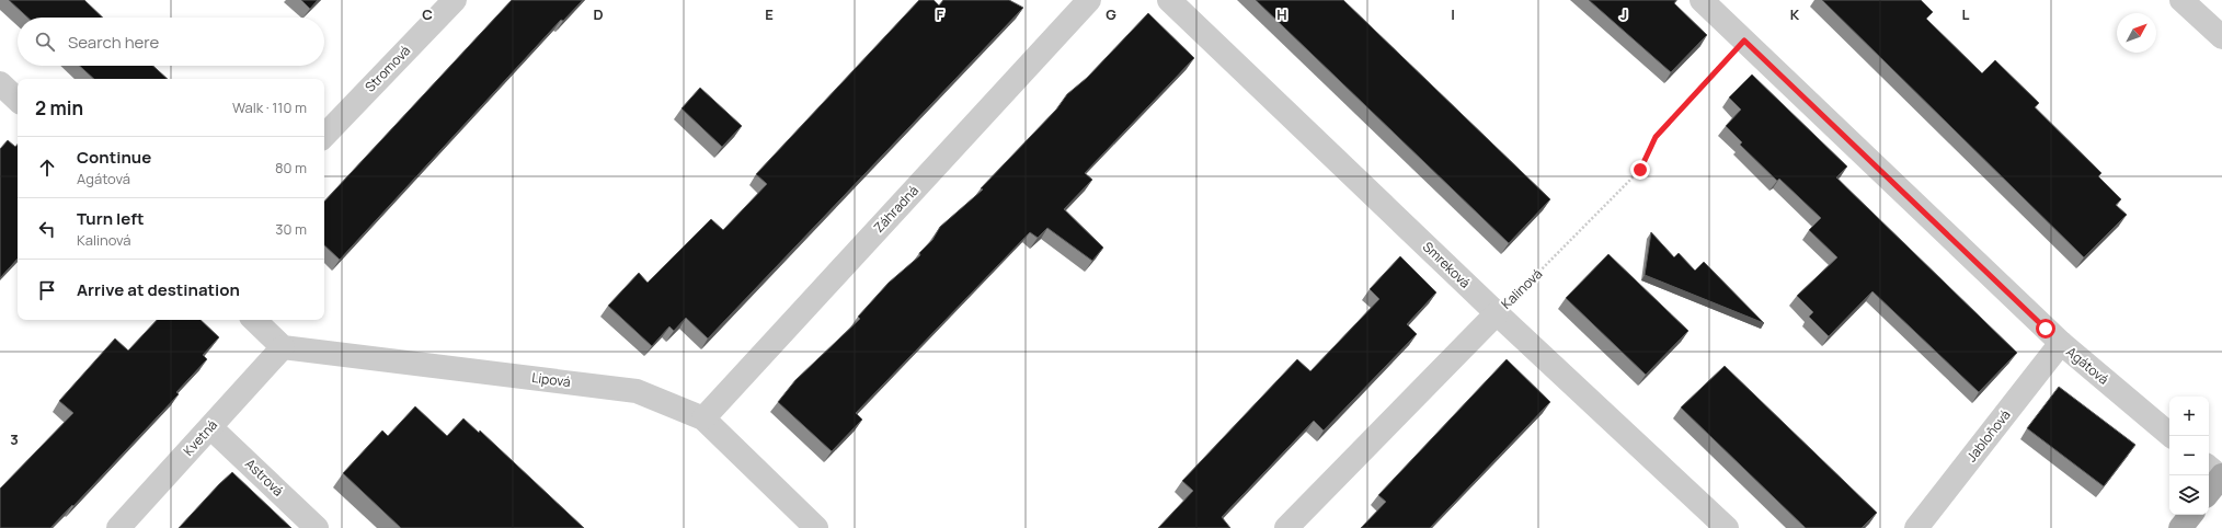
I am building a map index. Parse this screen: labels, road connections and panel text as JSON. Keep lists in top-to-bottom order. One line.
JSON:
{"streets":{"street":["Stromová","Záhradná","Smreková","Kalinová","Agátová","Lipová","Jabloňová","Kvetná","Astrová"]},"crossings":[["Záhradná","Lipová"],["Smreková","Kalinová"],["Kalinová","Agátová"],["Agátová","Jabloňová"],["Lipová","Kvetná"],["Kvetná","Astrová"]],"north":"top right","page":{"search":"Search here","heading":["2 min","Walk · 110 m"],"list":[["Continue","Agátová","80 m"],["Turn left","Kalinová","30 m"],"Arrive at destination"],"map_buttons":["+","−"]},"grid":{"columns":["C","D","E","F","G","H","I","J","K","L"],"rows":["3"]}}
